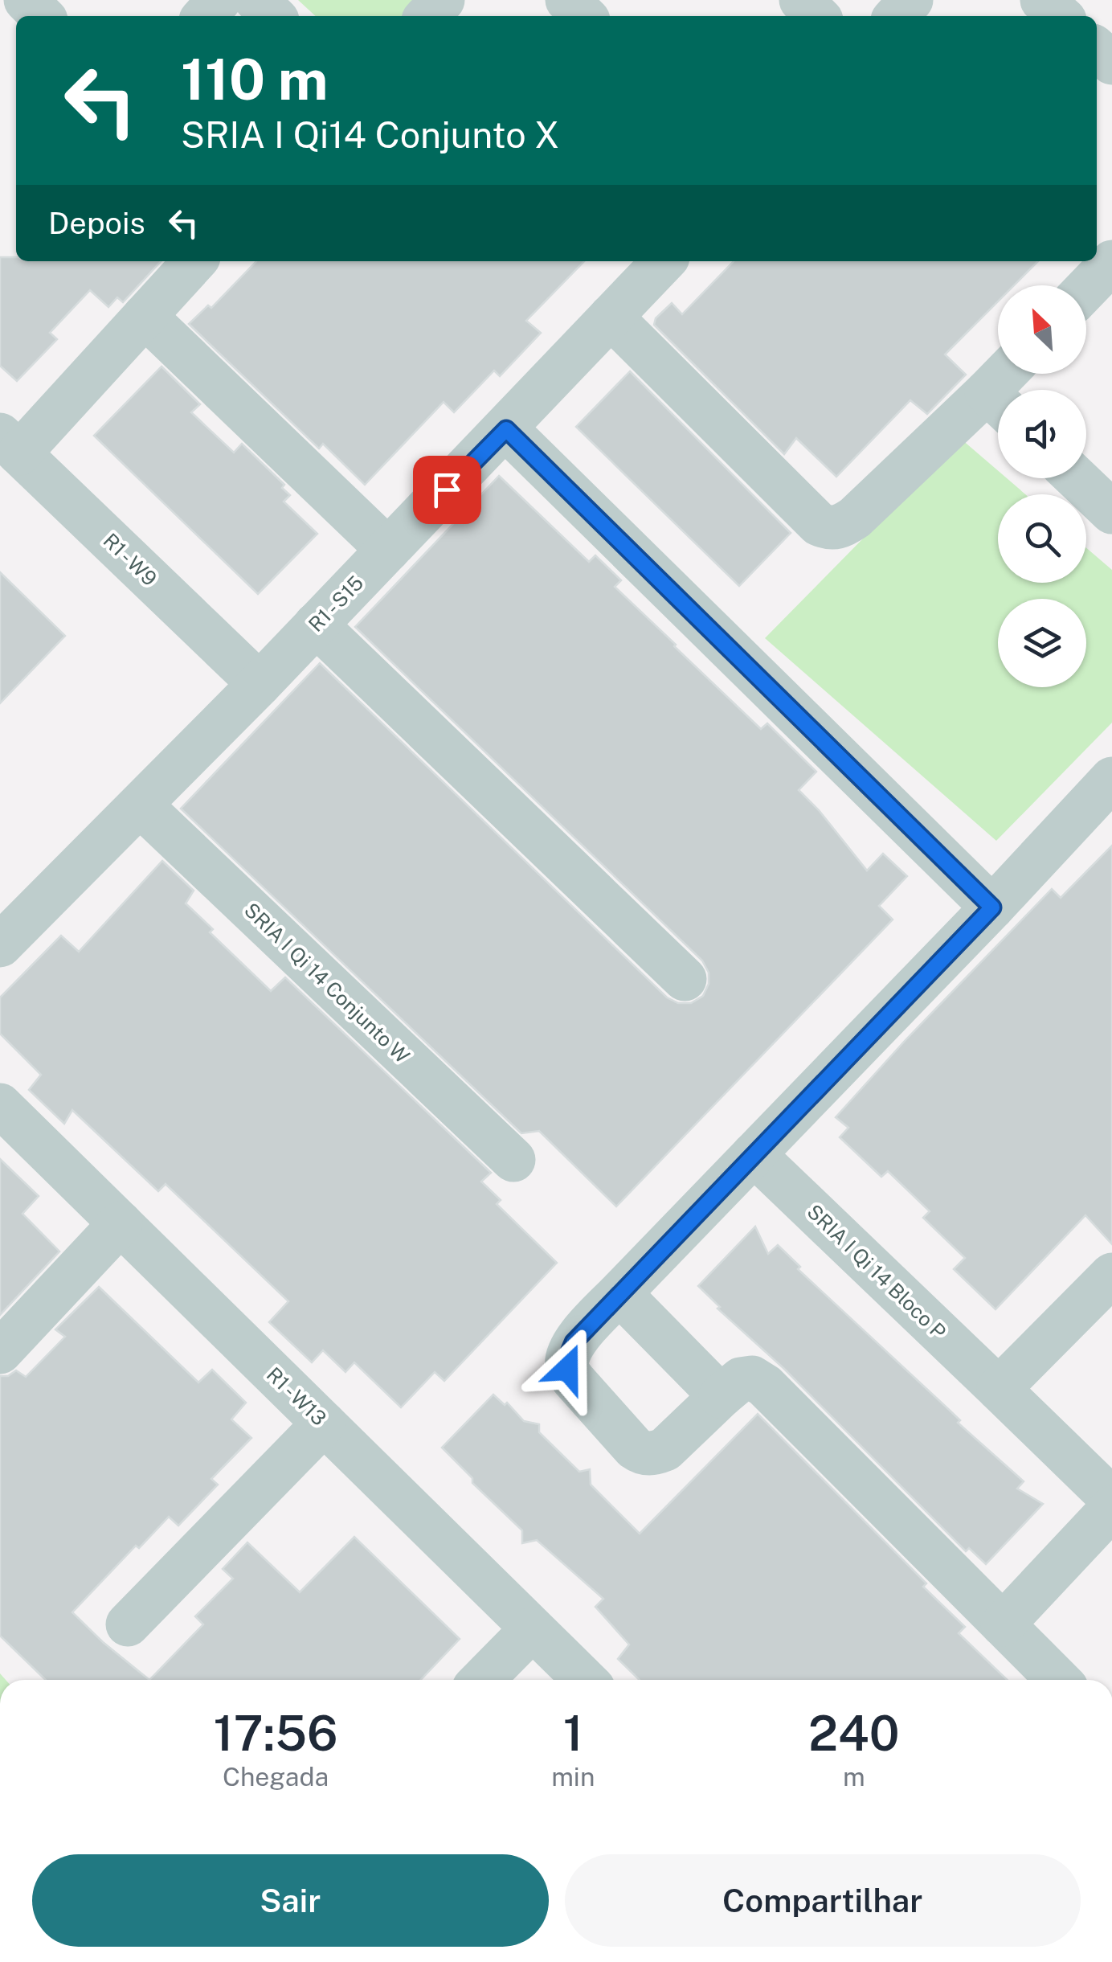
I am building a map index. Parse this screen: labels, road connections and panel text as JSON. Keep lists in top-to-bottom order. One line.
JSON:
{"streets":{"street":["R1 - W9","R1 - S15","SRIA I Qi 14 Conjunto W","SRIA I Qi 14 Bloco P","R1 - W13"]},"crossings":[["R1 - W9","R1 - S15"],["R1 - S15","SRIA I Qi 14 Conjunto W"]],"north":"top left","page":{"turn":["110 m","SRIA I Qi14 Conjunto X"],"then":"Depois","eta":["17:56","Chegada","1","min","240","m"],"buttons":["Sair","Compartilhar"]}}
